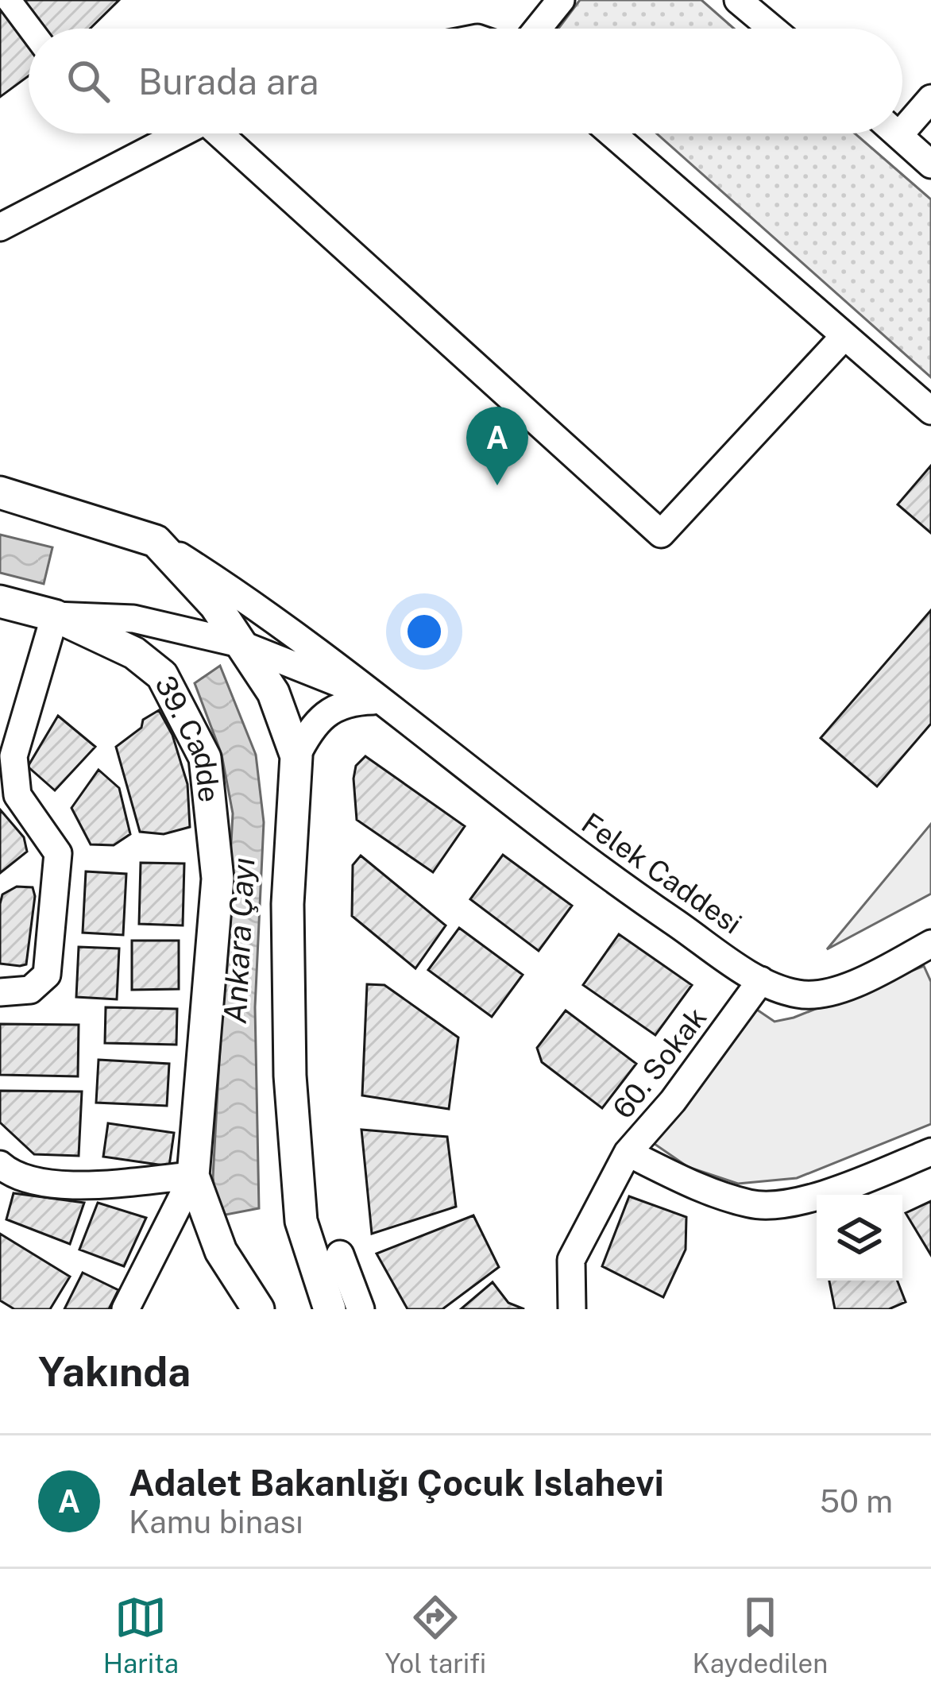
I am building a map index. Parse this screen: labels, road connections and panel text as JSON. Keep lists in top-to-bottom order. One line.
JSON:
{"streets":{"main road":["39. Cadde"],"street":["Felek Caddesi","60. Sokak"]},"crossings":[["Felek Caddesi","60. Sokak"]],"water":["Ankara Çayı"],"page":{"search":"Burada ara","pins":"A","heading":"Yakında","list":[{"mark":"A","name":"Adalet Bakanlığı Çocuk Islahevi","note":"Kamu binası","value":"50 m"}],"nav":["Harita","Yol tarifi","Kaydedilen"]}}
